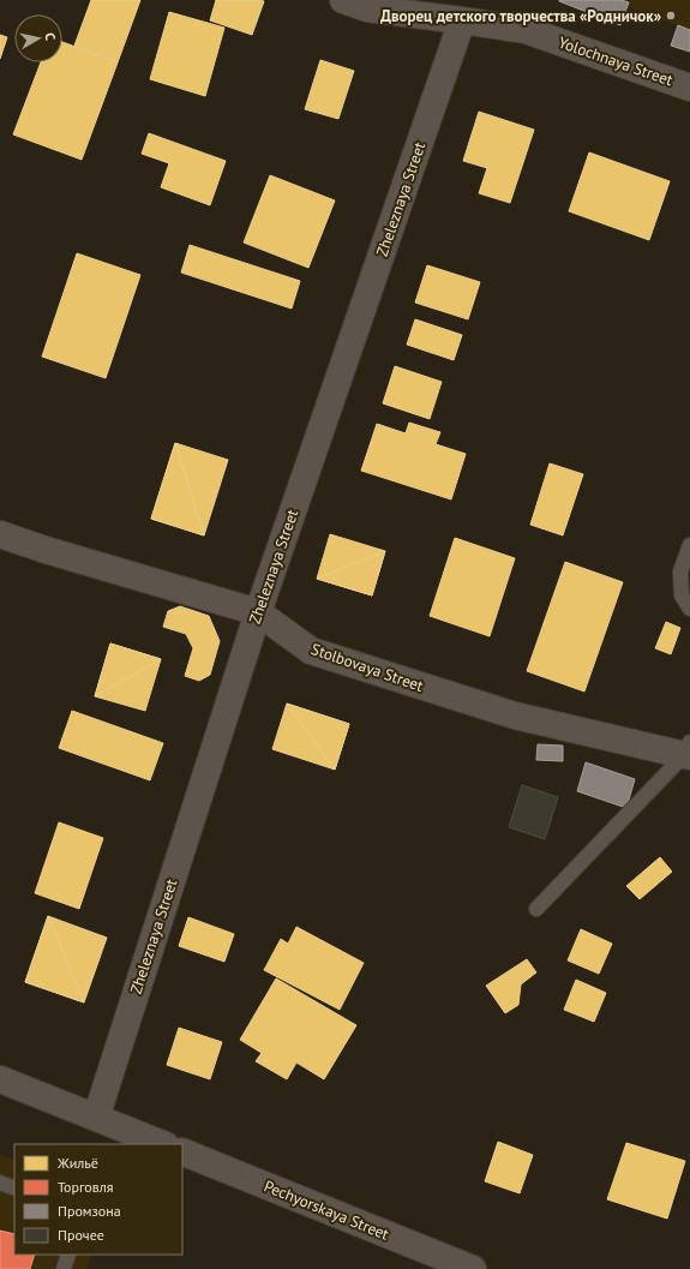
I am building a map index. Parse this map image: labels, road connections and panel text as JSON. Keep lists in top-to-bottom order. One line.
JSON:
{"streets":{"street":["Yolochnaya Street","Zheleznaya Street","Stolbovaya Street","Pechyorskaya Street"]},"crossings":[["Yolochnaya Street","Zheleznaya Street"],["Zheleznaya Street","Stolbovaya Street"]],"places":["Дворец детского творчества «Родничок»"],"legend":["Жильё","Торговля","Промзона","Прочее"],"north":"right"}
